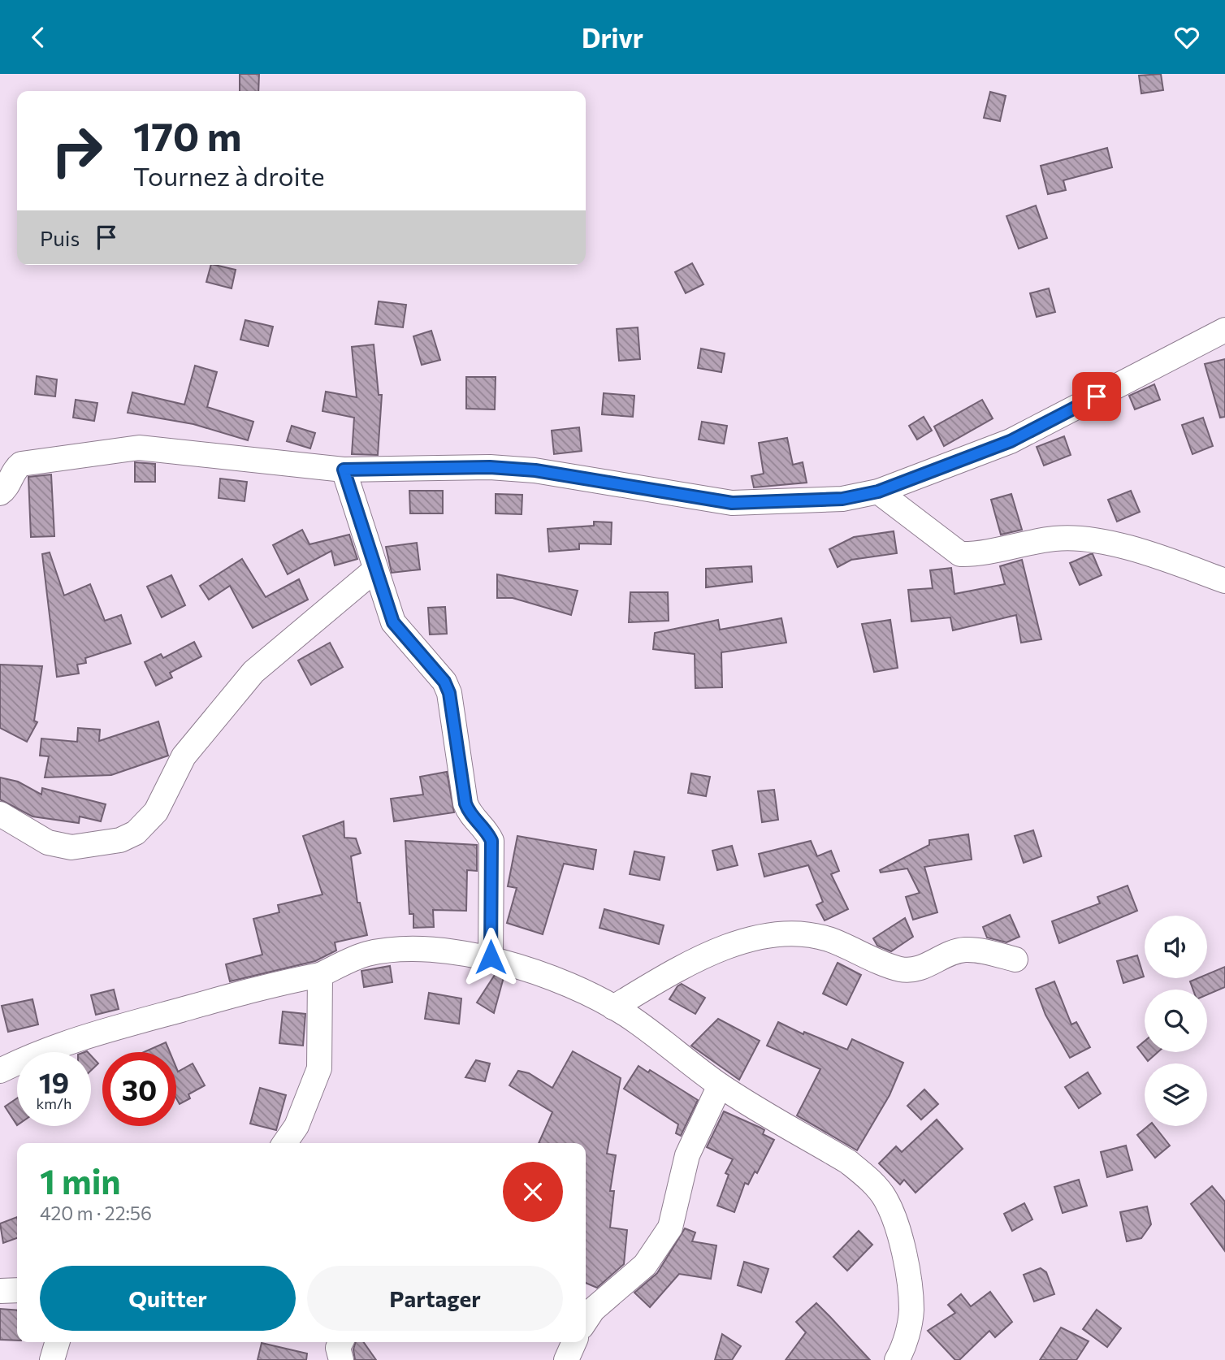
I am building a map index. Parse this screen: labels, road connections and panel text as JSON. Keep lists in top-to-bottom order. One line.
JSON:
{"page":{"header":"Drivr","turn":["170 m","Tournez à droite"],"then":"Puis","speed":"19 km/h","limit":"30","heading":["1 min","420 m · 22:56"],"buttons":["Quitter","Partager"]}}
